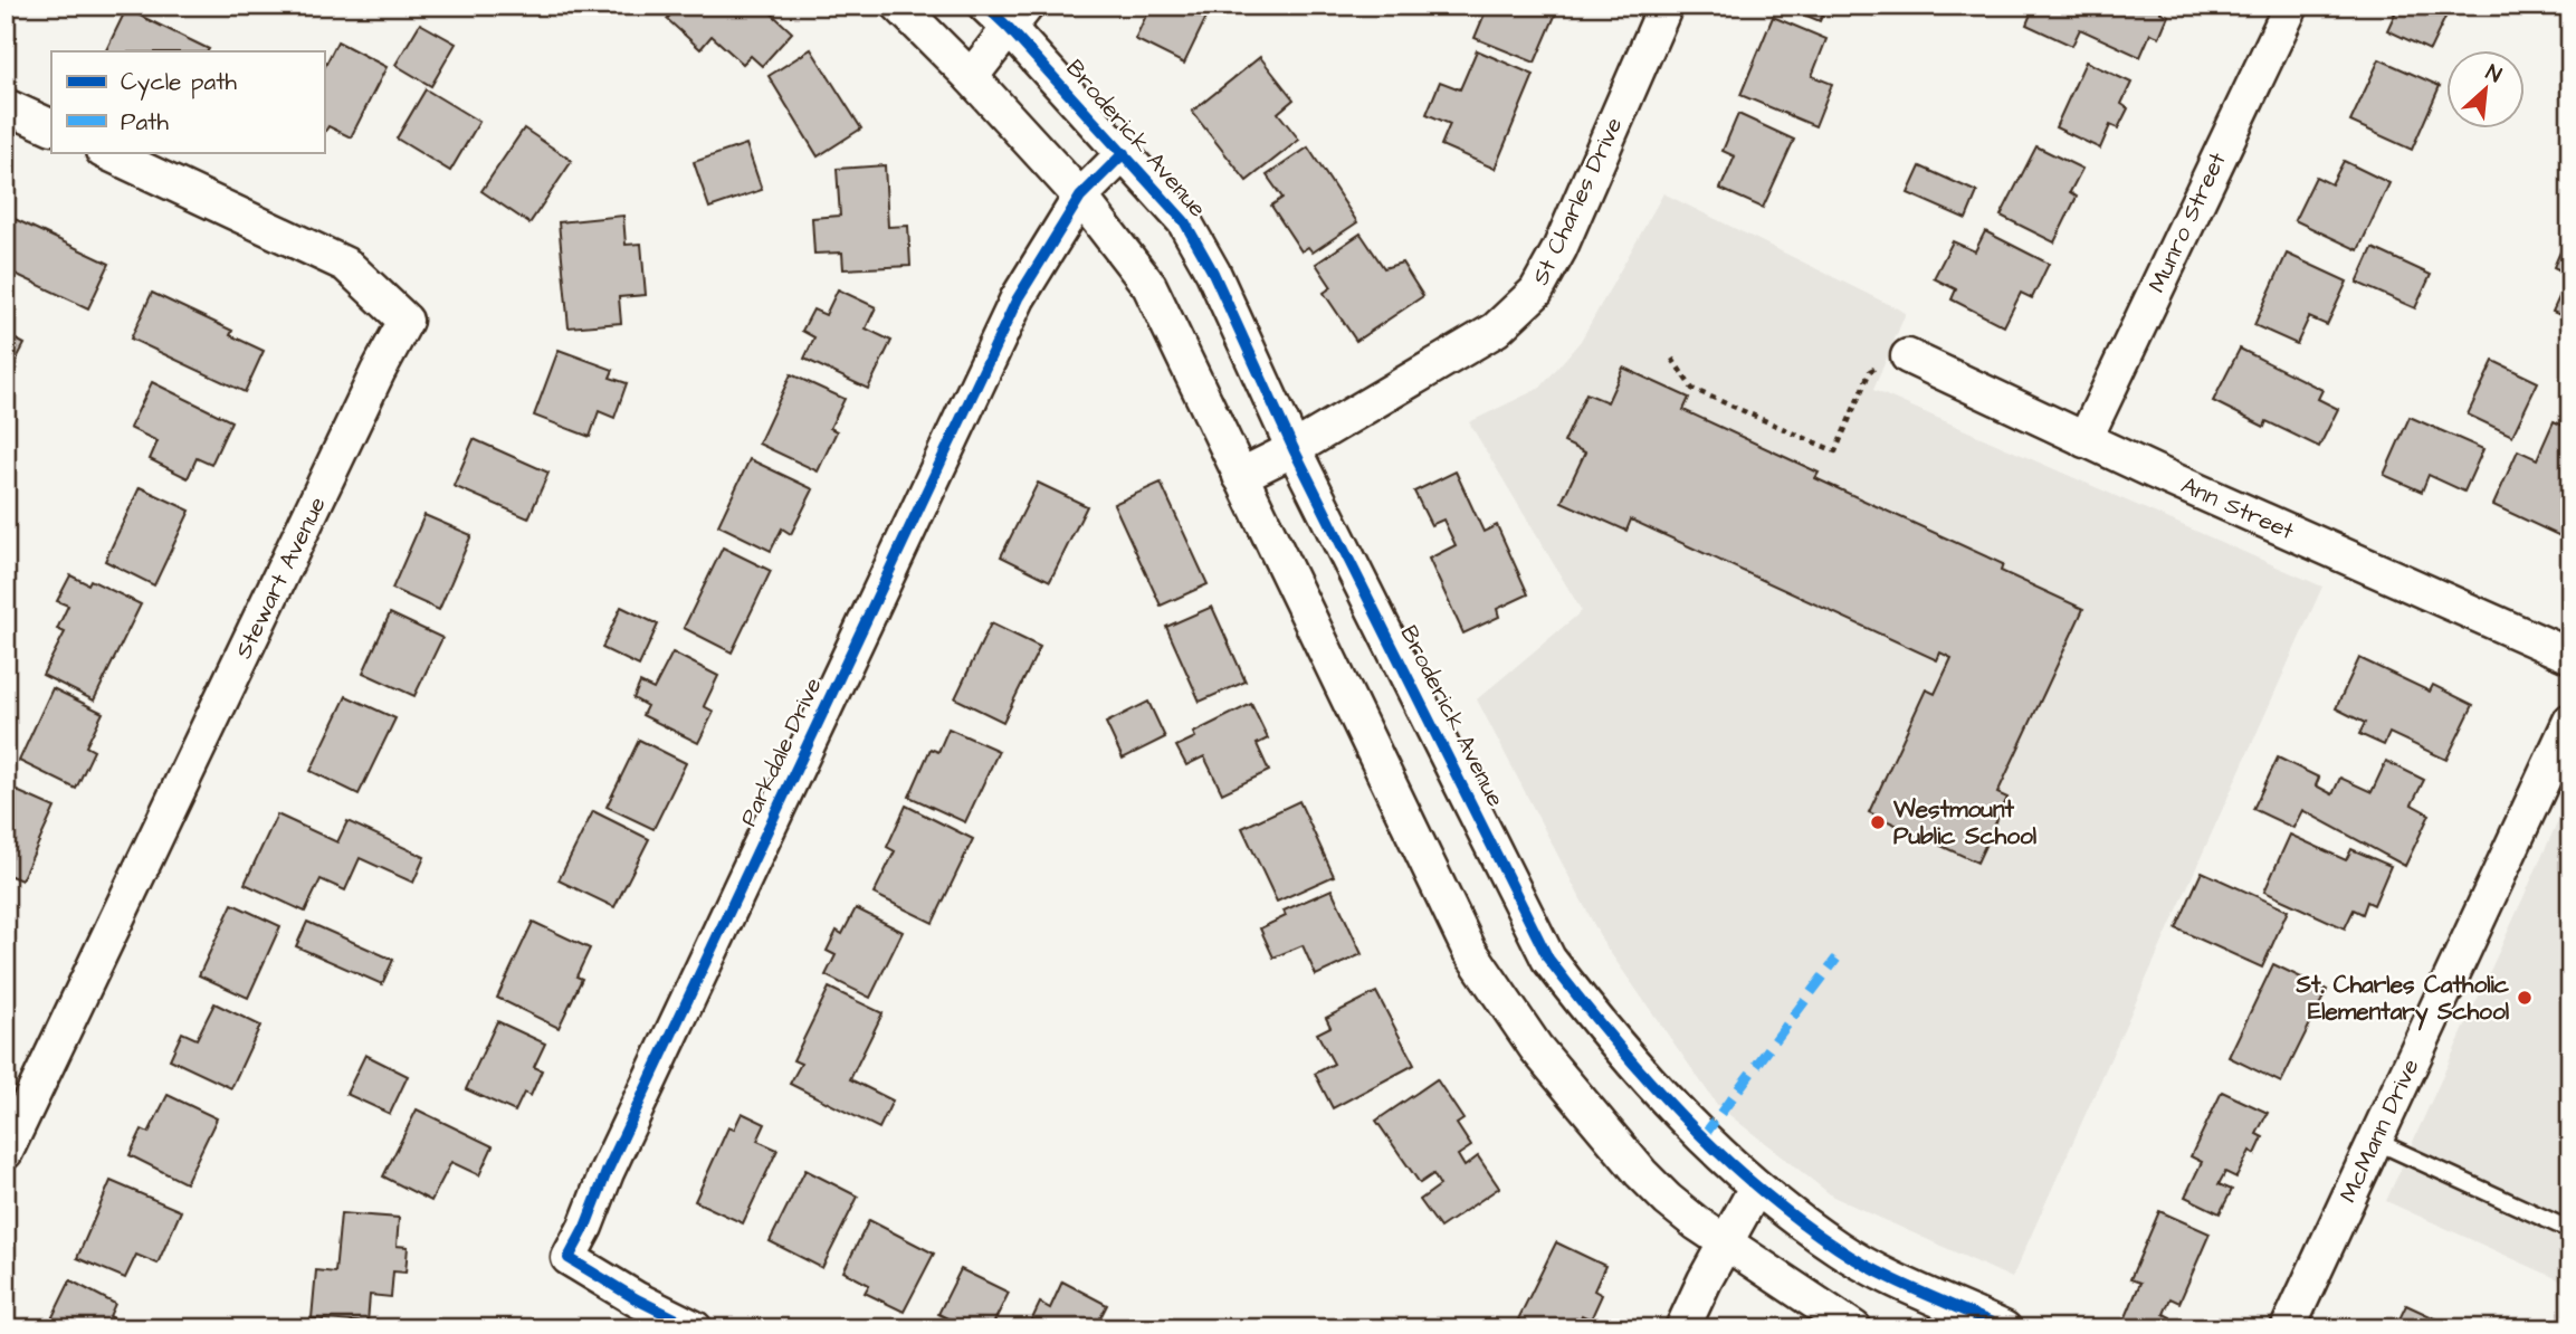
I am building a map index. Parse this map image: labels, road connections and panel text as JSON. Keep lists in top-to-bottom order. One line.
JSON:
{"streets":{"street":["Broderick Avenue","St Charles Drive","Munro Street","Ann Street","Stewart Avenue","Parkdale Drive","McMann Drive"]},"crossings":[["Broderick Avenue","St Charles Drive"],["Broderick Avenue","Parkdale Drive"],["Munro Street","Ann Street"]],"places":["Westmount Public School","St. Charles Catholic Elementary School"],"legend":["Cycle path","Path"],"north":"top right"}
